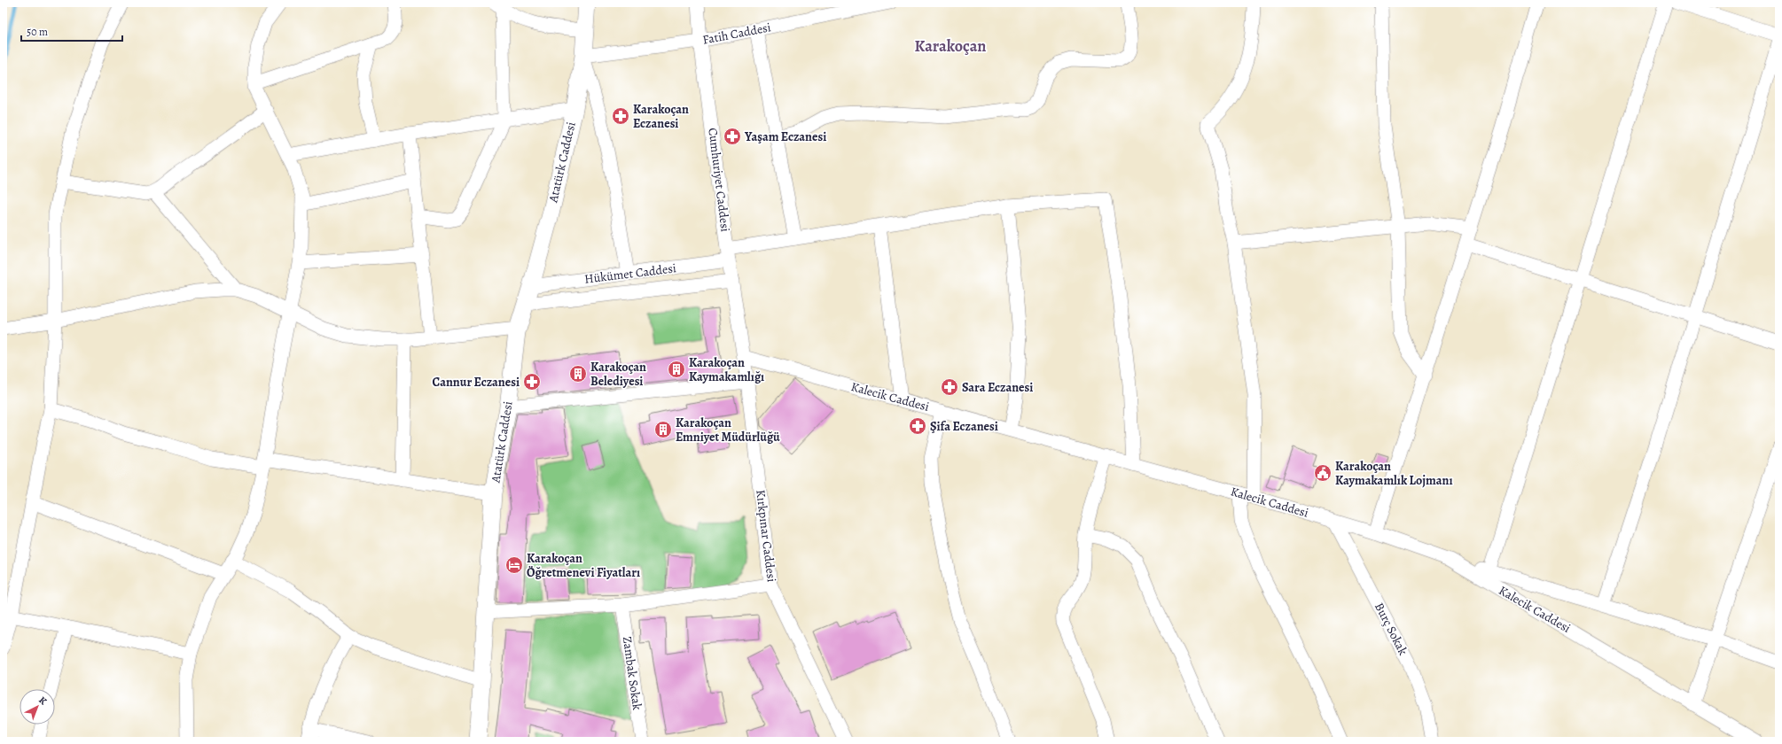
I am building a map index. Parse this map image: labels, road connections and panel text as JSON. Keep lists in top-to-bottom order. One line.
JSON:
{"streets":{"main road":["Atatürk Caddesi"],"street":["Fatih Caddesi","Cumhuriyet Caddesi","Hükümet Caddesi","Kalecik Caddesi","Kırkpınar Caddesi","Burç Sokak","Zambak Sokak"]},"crossings":[["Fatih Caddesi","Atatürk Caddesi"],["Fatih Caddesi","Cumhuriyet Caddesi"],["Atatürk Caddesi","Hükümet Caddesi"],["Cumhuriyet Caddesi","Hükümet Caddesi"],["Cumhuriyet Caddesi","Kalecik Caddesi"],["Cumhuriyet Caddesi","Kırkpınar Caddesi"],["Hükümet Caddesi","Kalecik Caddesi"],["Kalecik Caddesi","Kırkpınar Caddesi"],["Kalecik Caddesi","Burç Sokak"]],"districts":["Karakoçan"],"places":{"pharmacy":["Karakoçan Eczanesi","Yaşam Eczanesi","Cannur Eczanesi","Sara Eczanesi","Şifa Eczanesi"],"building":["Karakoçan Kaymakamlığı","Karakoçan Belediyesi","Karakoçan Emniyet Müdürlüğü"],"public building":["Karakoçan Kaymakamlık Lojmanı"],"hotel":["Karakoçan Öğretmenevi Fiyatları"]},"scale_bar":"50 m","north":"top right"}
